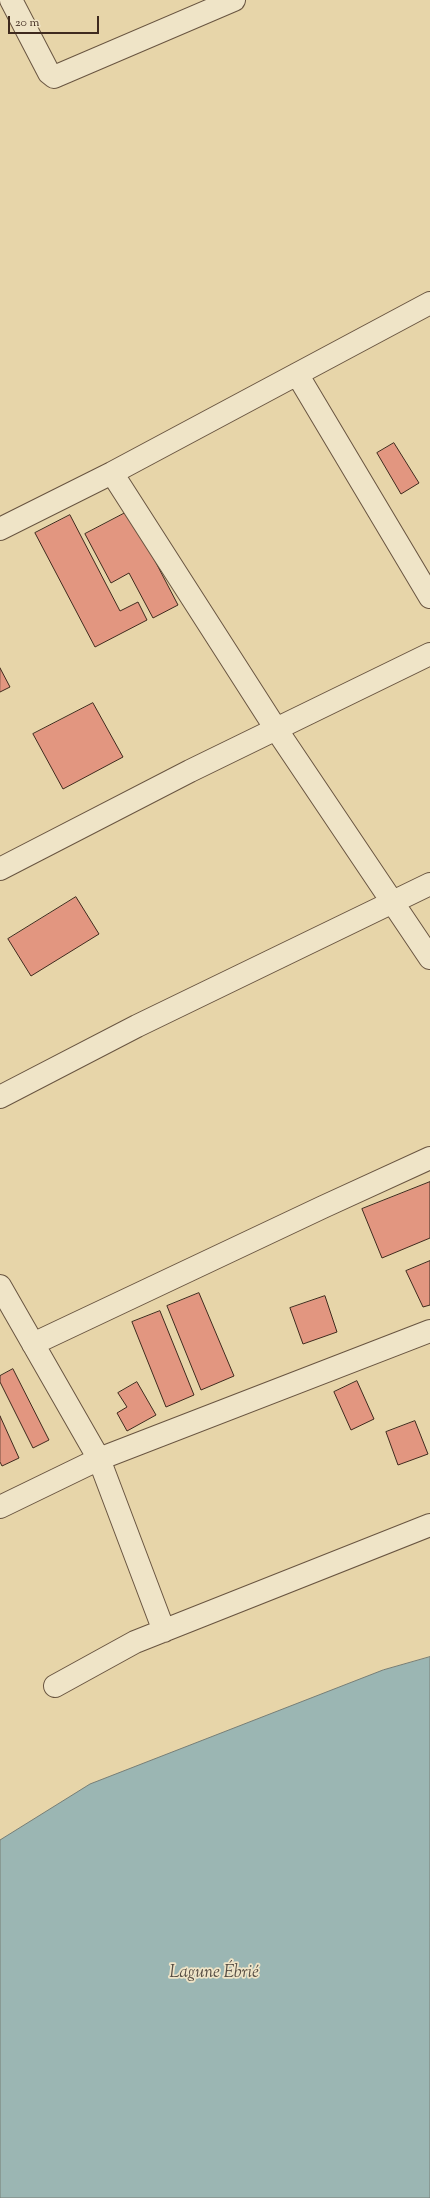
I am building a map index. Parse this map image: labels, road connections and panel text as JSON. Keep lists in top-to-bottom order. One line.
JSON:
{"water":["Lagune Ébrié"],"scale_bar":"20 m"}
